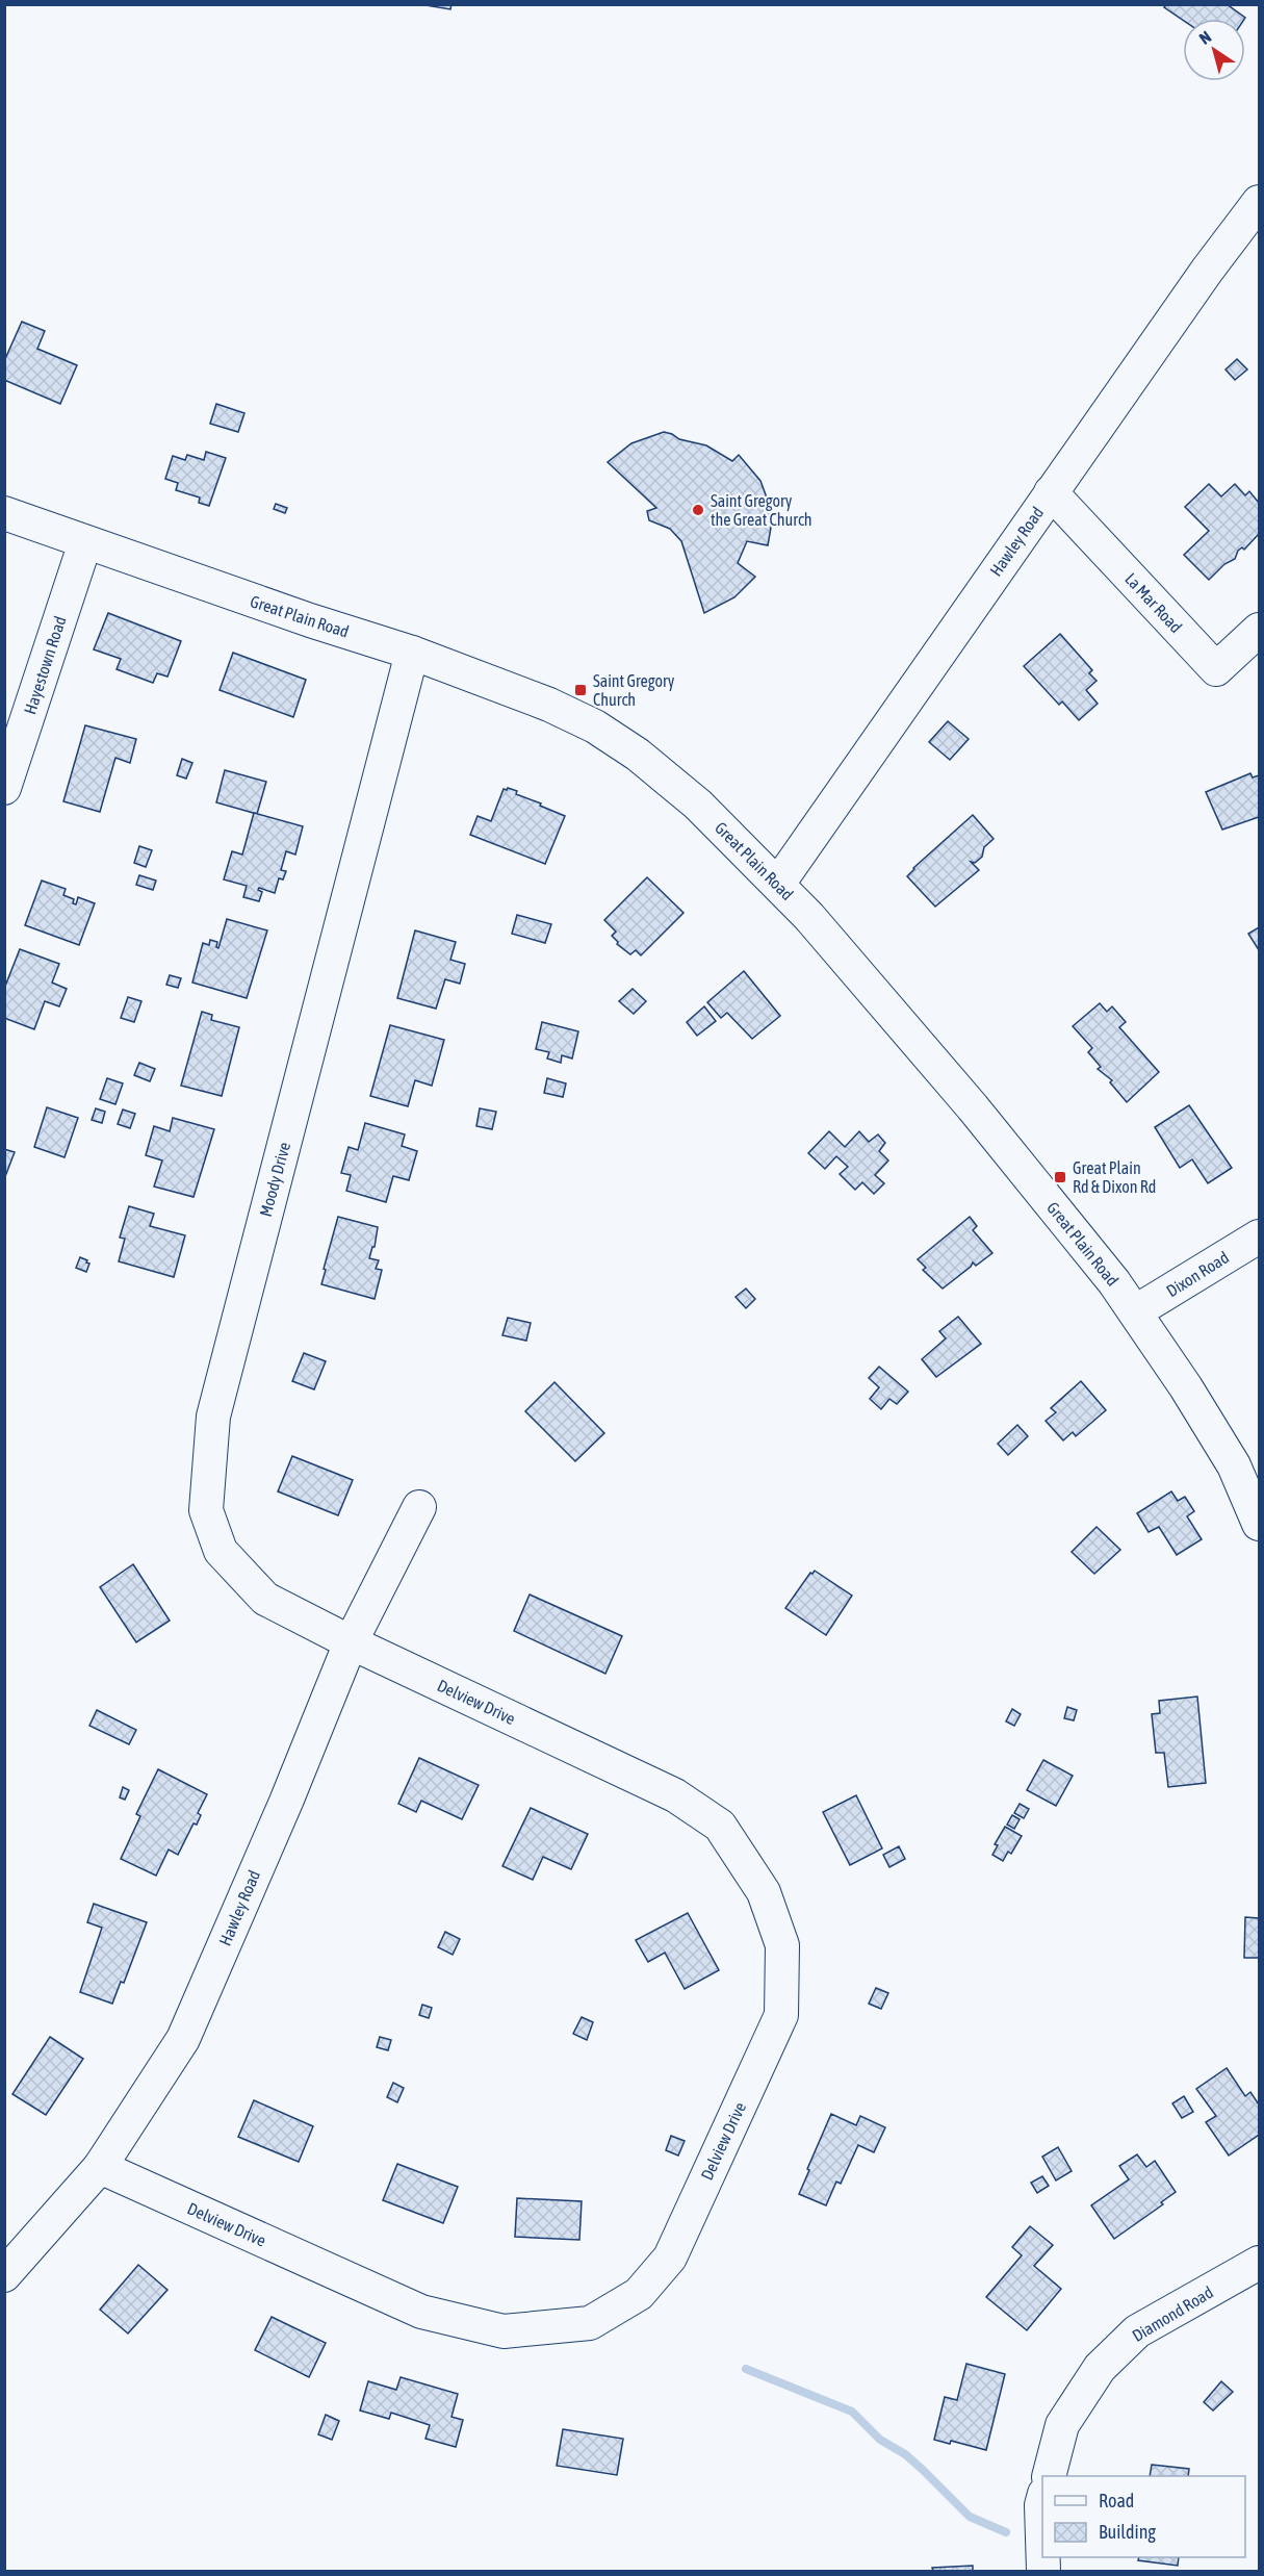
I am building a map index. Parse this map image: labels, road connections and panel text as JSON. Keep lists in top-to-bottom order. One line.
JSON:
{"streets":{"street":["Hawley Road","La Mar Road","Great Plain Road","Hayestown Road","Moody Drive","Dixon Road","Delview Drive","Diamond Road"]},"crossings":[["Hawley Road","La Mar Road"],["Hawley Road","Great Plain Road"],["Hawley Road","Moody Drive"],["Hawley Road","Delview Drive"],["Great Plain Road","Hayestown Road"],["Great Plain Road","Moody Drive"],["Great Plain Road","Dixon Road"],["Moody Drive","Delview Drive"]],"places":{"other":["Saint Gregory the Great Church"],"transit":["Saint Gregory Church","Great Plain Rd & Dixon Rd"]},"legend":["Road","Building"],"north":"top left"}
